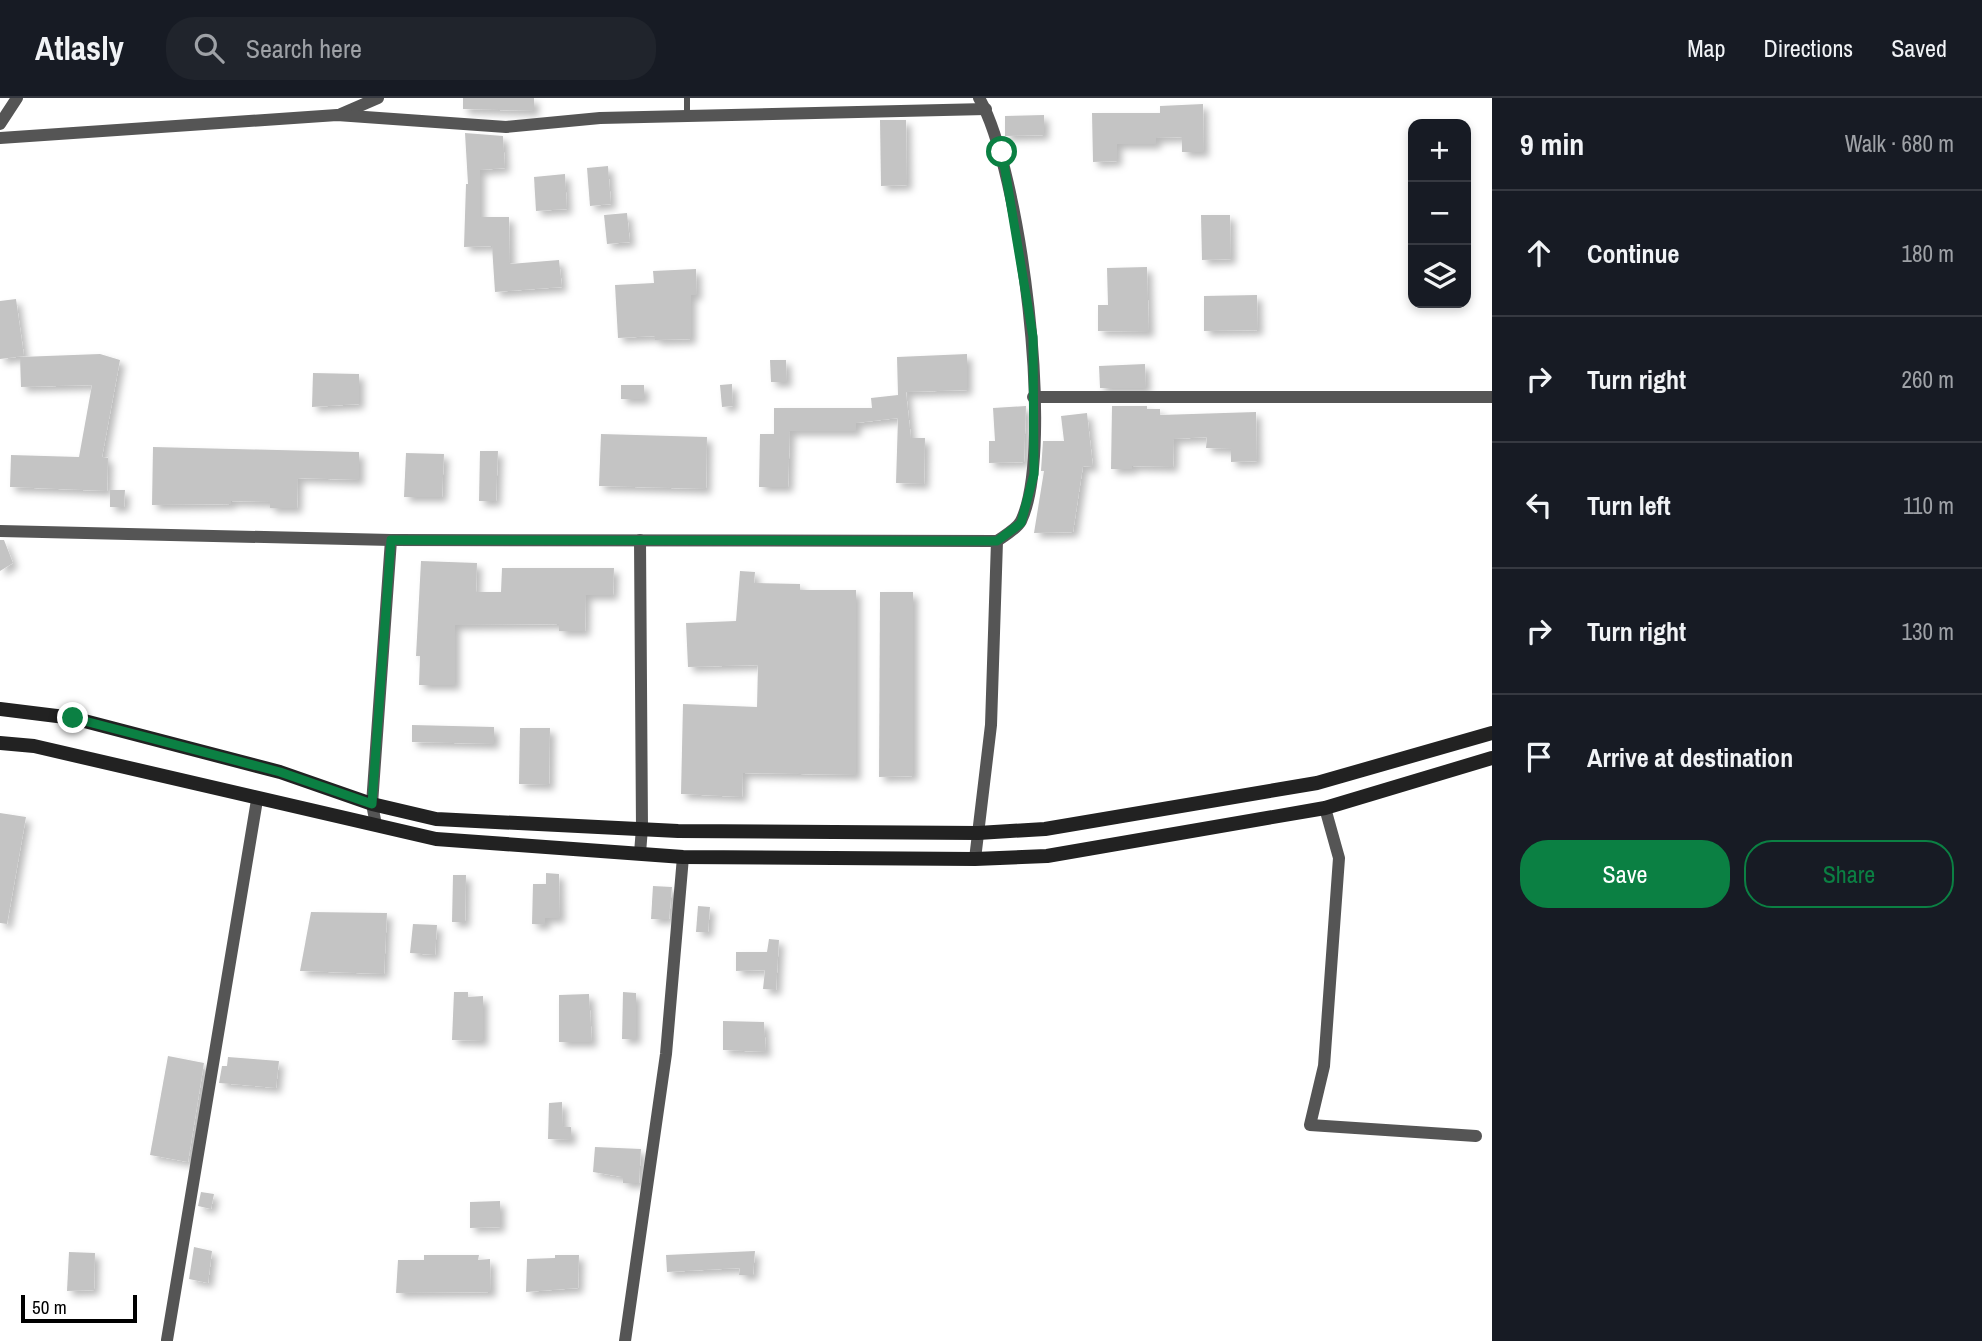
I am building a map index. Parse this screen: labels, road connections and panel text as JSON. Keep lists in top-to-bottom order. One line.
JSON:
{"scale_bar":"50 m","page":{"header":"Atlasly","search":"Search here","nav":["Map","Directions","Saved"],"heading":["9 min","Walk · 680 m"],"map_buttons":["+","−"],"list":[["Continue","180 m"],["Turn right","260 m"],["Turn left","110 m"],["Turn right","130 m"],"Arrive at destination"],"buttons":["Save","Share"],"scale":"50 m"}}
